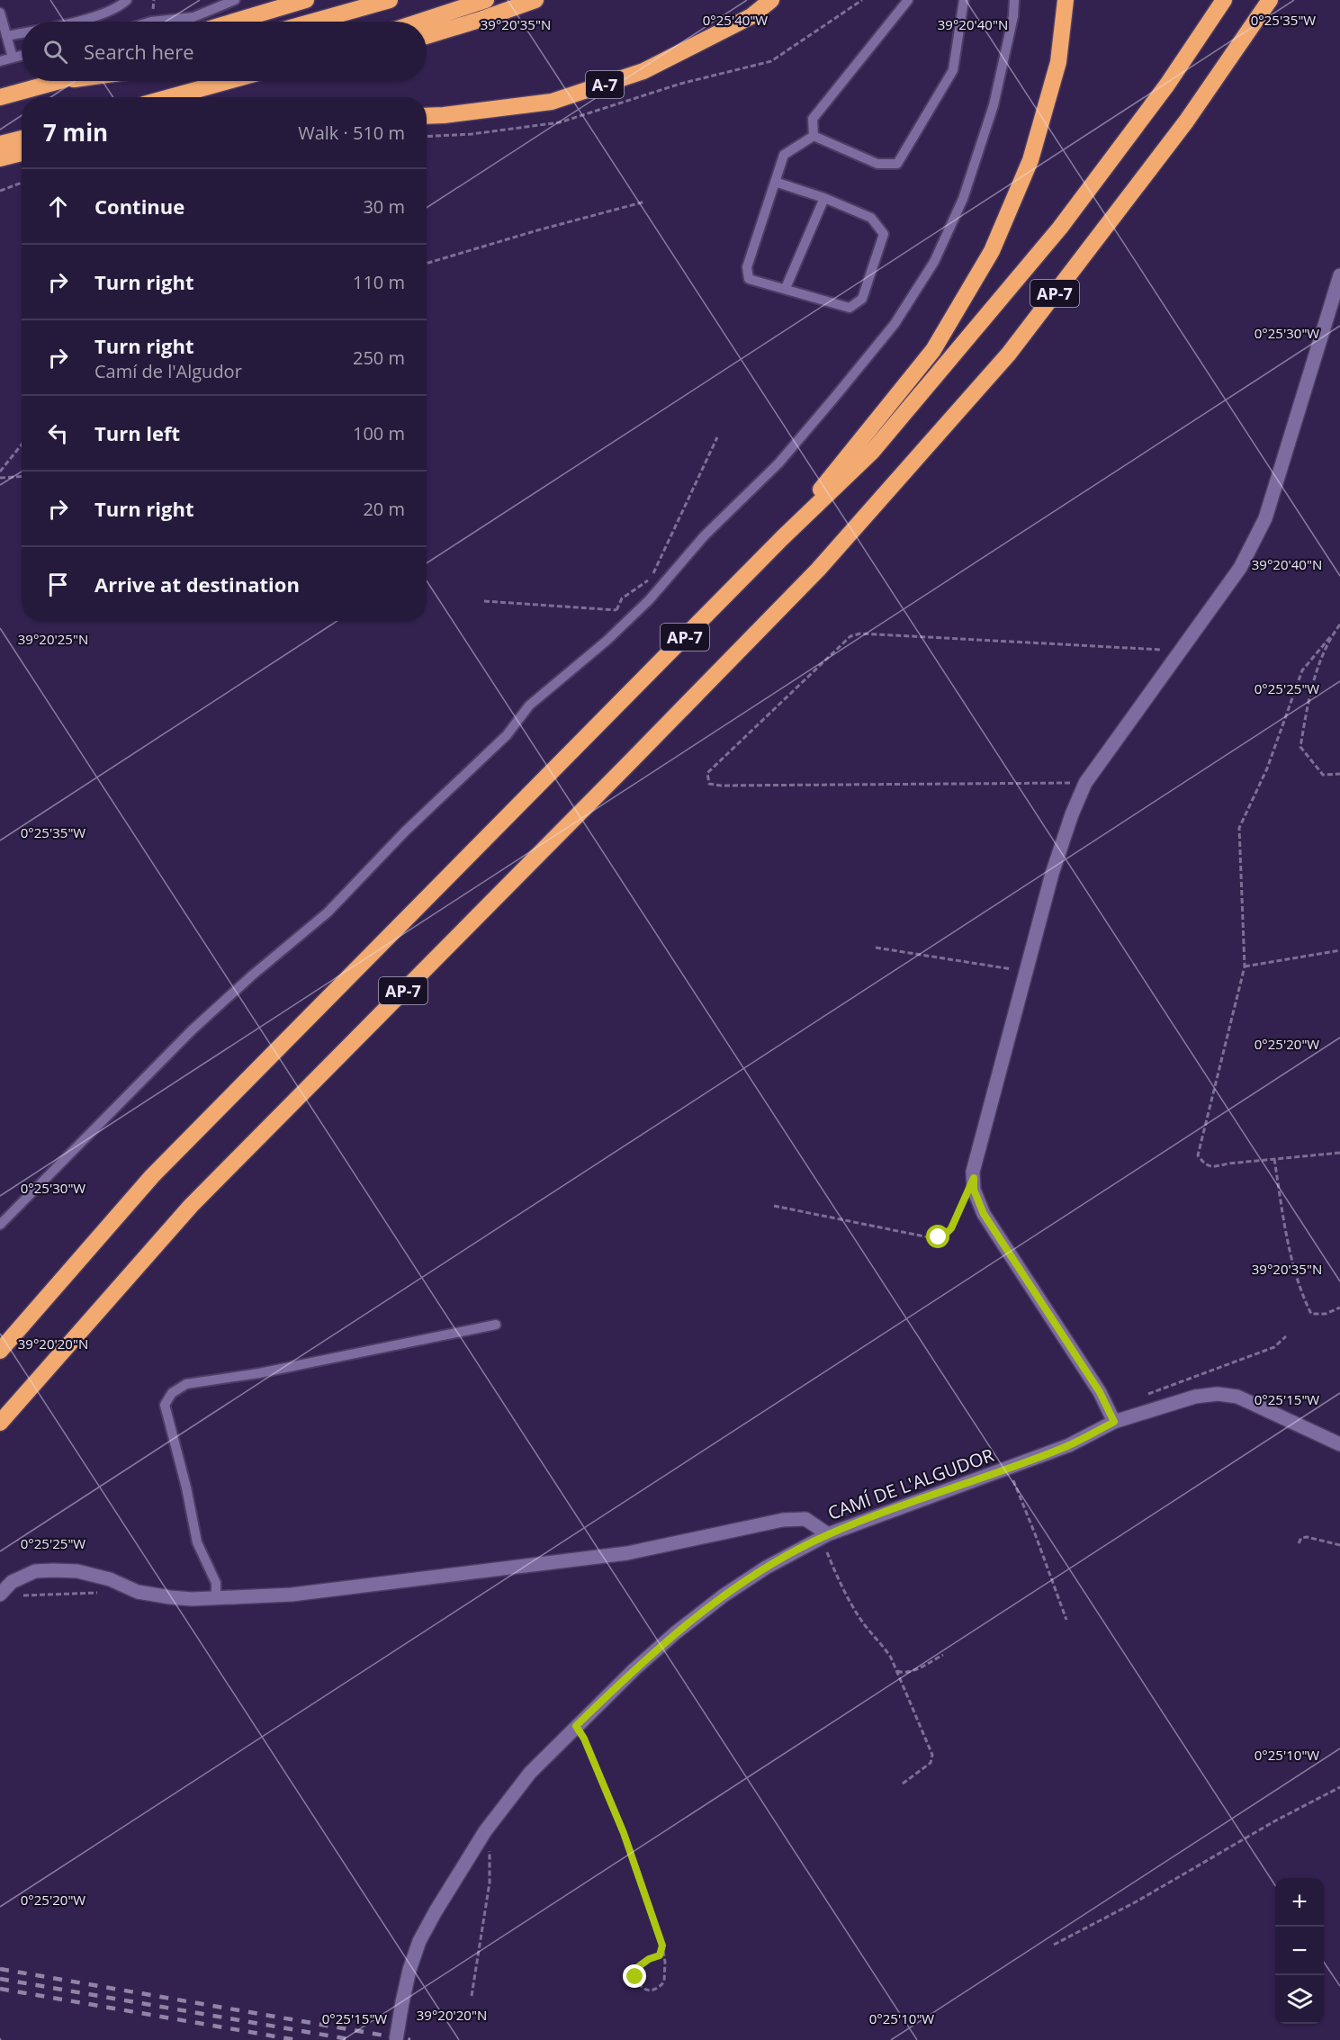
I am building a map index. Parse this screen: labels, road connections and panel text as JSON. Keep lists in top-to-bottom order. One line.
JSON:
{"streets":{"highway":["A-7","AP-7"],"street":["CAMÍ DE L'ALGUDOR"]},"page":{"search":"Search here","heading":["7 min","Walk · 510 m"],"list":[["Continue","30 m"],["Turn right","110 m"],["Turn right","Camí de l'Algudor","250 m"],["Turn left","100 m"],["Turn right","20 m"],"Arrive at destination"],"map_buttons":["+","−"]},"coordinates":["0°25'40\"W","0°25'35\"W","39°20'40\"N","39°20'35\"N","0°25'30\"W","39°20'25\"N","0°25'25\"W","0°25'20\"W","39°20'20\"N","0°25'15\"W","0°25'10\"W"]}
